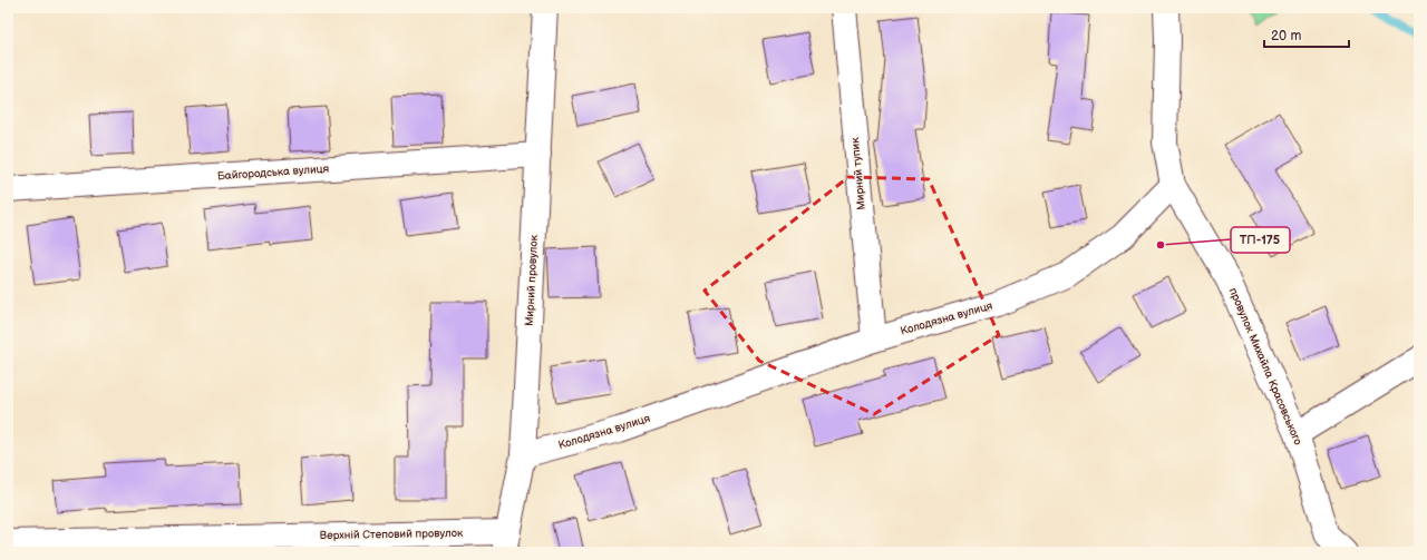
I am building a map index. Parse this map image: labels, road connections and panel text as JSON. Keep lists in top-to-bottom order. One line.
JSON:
{"streets":{"street":["Байгородська вулиця","Мирний тупик","Мирний провулок","Колодязна вулиця","провулок Михайла Красовського","Верхній Степовий провулок"]},"crossings":[["Байгородська вулиця","Мирний провулок"],["Мирний тупик","Колодязна вулиця"],["Мирний провулок","Колодязна вулиця"],["Мирний провулок","Верхній Степовий провулок"],["Колодязна вулиця","провулок Михайла Красовського"]],"places":["ТП-175"],"scale_bar":"20 m"}
